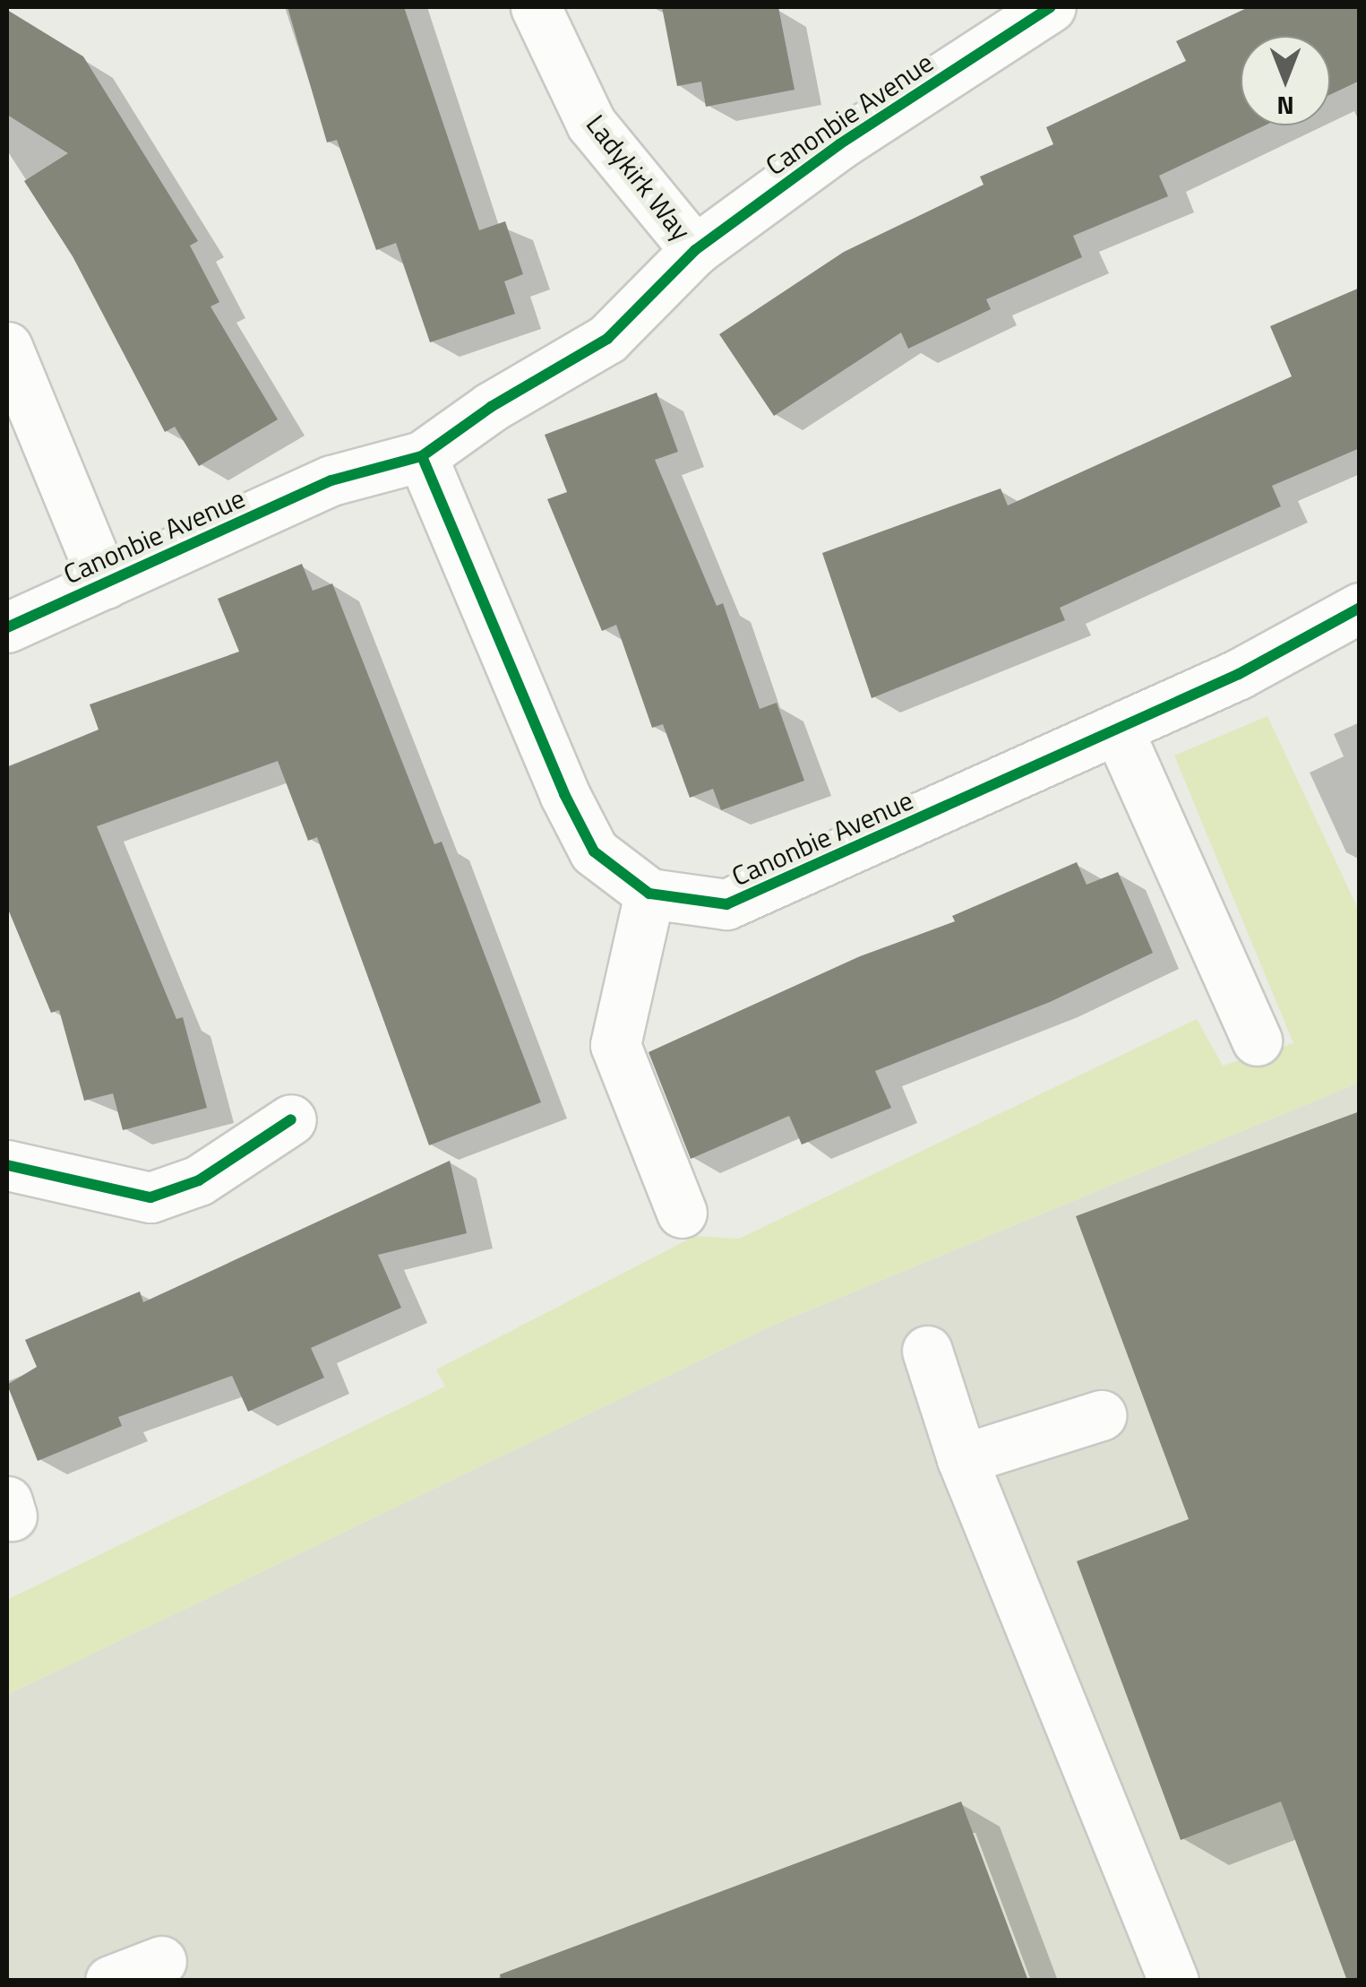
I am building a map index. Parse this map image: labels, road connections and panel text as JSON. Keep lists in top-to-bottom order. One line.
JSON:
{"streets":{"street":["Canonbie Avenue","Ladykirk Way"]},"crossings":[["Canonbie Avenue","Ladykirk Way"]],"north":"bottom"}
